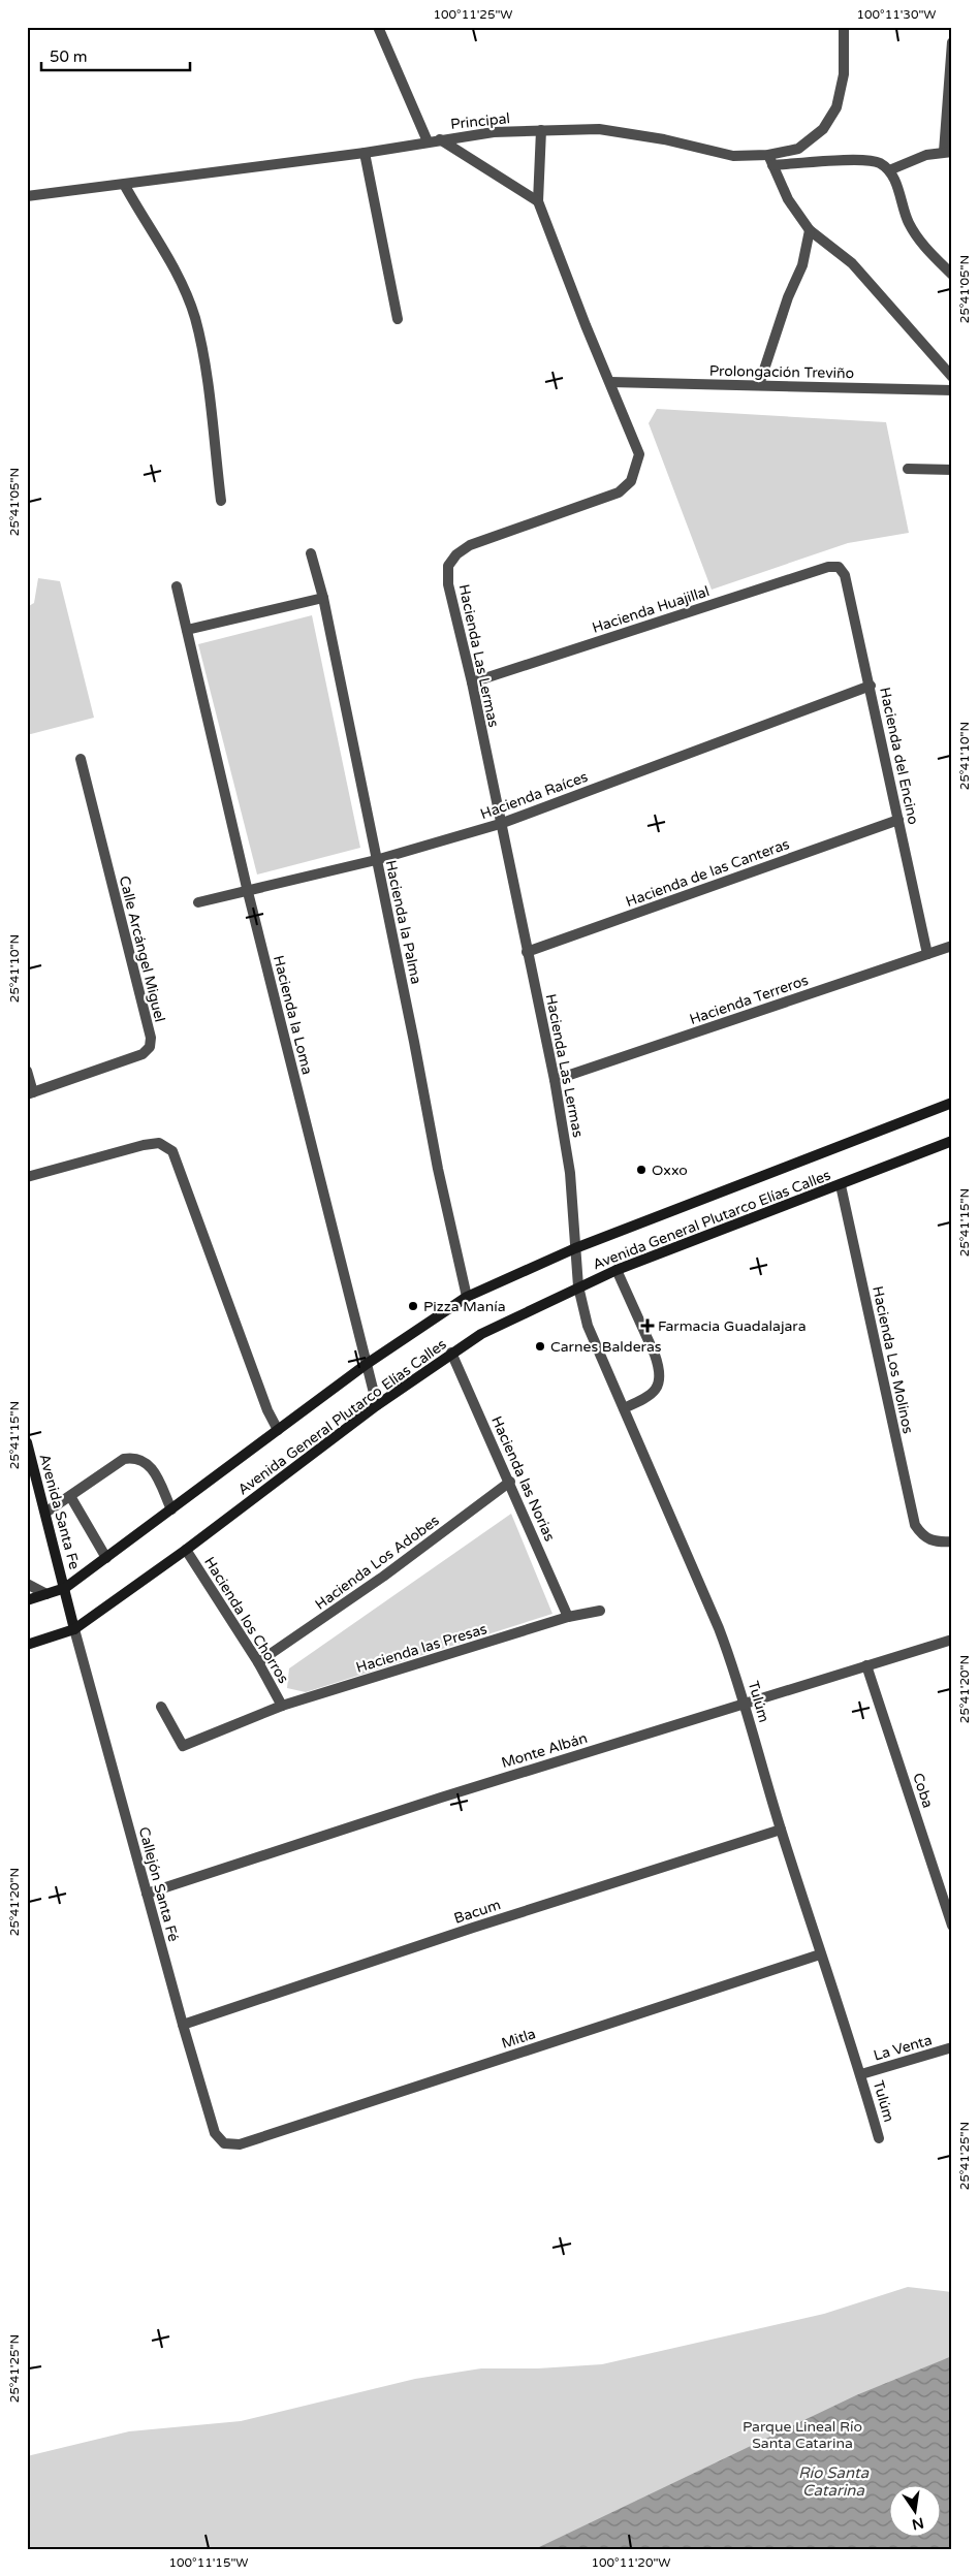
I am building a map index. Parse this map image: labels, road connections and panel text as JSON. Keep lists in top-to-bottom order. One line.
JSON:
{"streets":{"street":["Principal","Prolongación Treviño","Hacienda Huajillal","Hacienda Las Lermas","Hacienda del Encino","Hacienda Raíces","Hacienda de las Canteras","Hacienda la Palma","Calle Arcángel Miguel","Hacienda Terreros","Hacienda la Loma","Avenida General Plutarco Elías Calles","Hacienda Los Molinos","Hacienda las Norias","Avenida Santa Fe","Hacienda Los Adobes","Hacienda los Chorros","Hacienda las Presas","Tulúm","Monte Albán","Coba","Callejón Santa Fé","Bacum","Mitla","La Venta"]},"crossings":[["Principal","Hacienda Las Lermas"],["Prolongación Treviño","Hacienda Las Lermas"],["Hacienda Huajillal","Hacienda Las Lermas"],["Hacienda Huajillal","Hacienda del Encino"],["Hacienda Las Lermas","Hacienda Raíces"],["Hacienda Las Lermas","Hacienda de las Canteras"],["Hacienda Las Lermas","Hacienda Terreros"],["Hacienda Las Lermas","Avenida General Plutarco Elías Calles"],["Hacienda Las Lermas","Tulúm"],["Hacienda del Encino","Hacienda Raíces"],["Hacienda del Encino","Hacienda de las Canteras"],["Hacienda del Encino","Hacienda Terreros"],["Hacienda Raíces","Hacienda la Palma"],["Hacienda Raíces","Hacienda la Loma"],["Hacienda la Palma","Avenida General Plutarco Elías Calles"],["Hacienda la Loma","Avenida General Plutarco Elías Calles"],["Avenida General Plutarco Elías Calles","Hacienda Los Molinos"],["Avenida General Plutarco Elías Calles","Hacienda las Norias"],["Avenida General Plutarco Elías Calles","Avenida Santa Fe"],["Avenida General Plutarco Elías Calles","Hacienda los Chorros"],["Avenida General Plutarco Elías Calles","Tulúm"],["Avenida General Plutarco Elías Calles","Callejón Santa Fé"],["Hacienda las Norias","Hacienda Los Adobes"],["Hacienda las Norias","Hacienda las Presas"],["Avenida Santa Fe","Callejón Santa Fé"],["Hacienda Los Adobes","Hacienda los Chorros"],["Hacienda los Chorros","Hacienda las Presas"],["Tulúm","Monte Albán"],["Tulúm","Bacum"],["Tulúm","Mitla"],["Tulúm","La Venta"],["Monte Albán","Coba"],["Monte Albán","Callejón Santa Fé"],["Callejón Santa Fé","Bacum"],["Callejón Santa Fé","Mitla"]],"water":["Río Santa Catarina"],"parks":["Parque Lineal Río Santa Catarina"],"places":{"other":["Oxxo","Pizza Manía","Carnes Balderas"],"health":["Farmacia Guadalajara"]},"scale_bar":"50 m","north":"bottom","coordinates":["100°11'25\"W","100°11'30\"W","25°41'05\"N","25°41'10\"N","25°41'15\"N","25°41'20\"N","25°41'25\"N","100°11'15\"W","100°11'20\"W"]}
